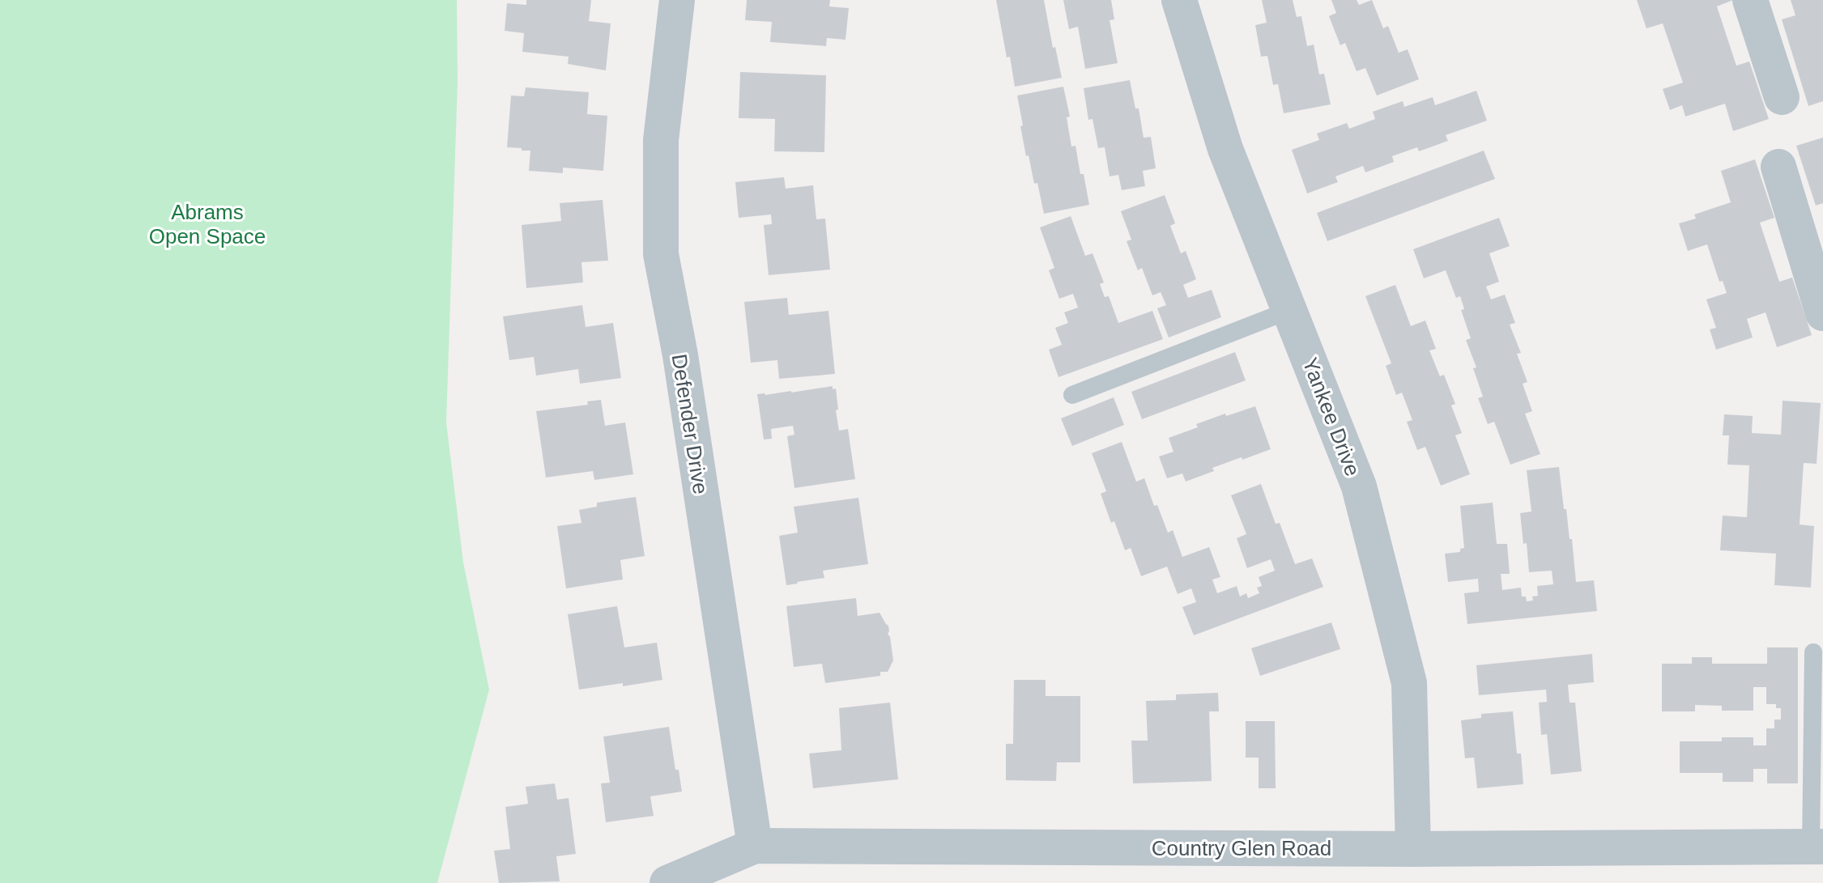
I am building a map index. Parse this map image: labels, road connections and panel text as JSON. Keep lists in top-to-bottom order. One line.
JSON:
{"streets":{"street":["Yankee Drive","Defender Drive","Country Glen Road"]},"crossings":[["Yankee Drive","Country Glen Road"],["Defender Drive","Country Glen Road"]],"parks":["Abrams Open Space"]}
